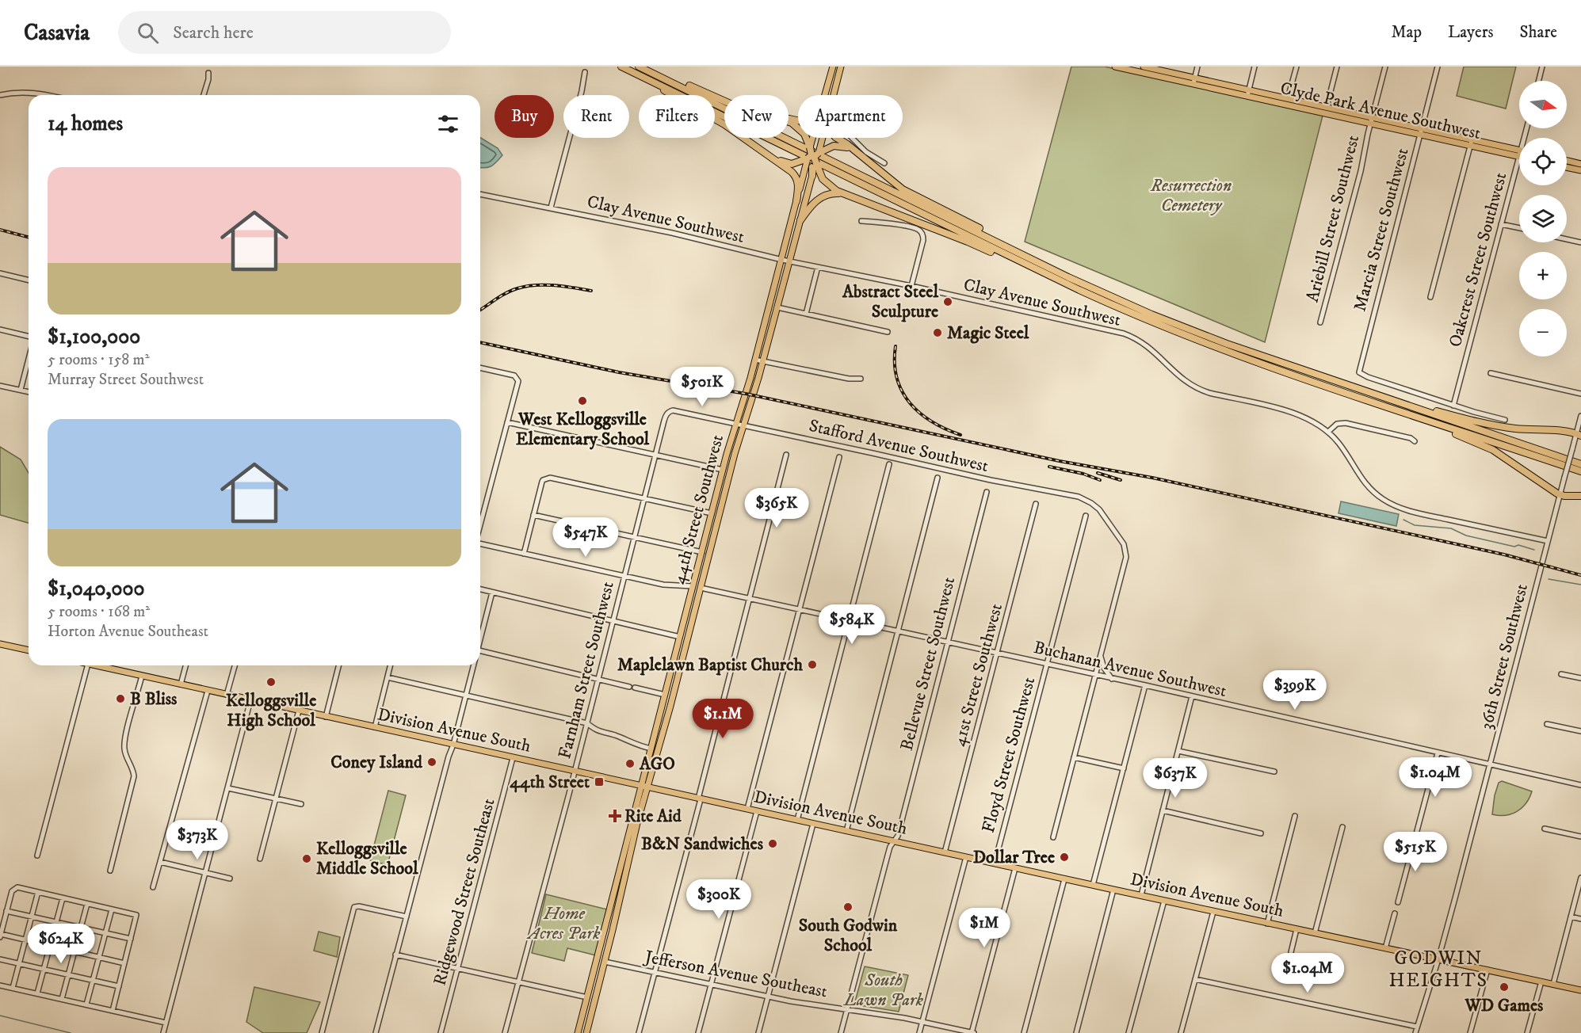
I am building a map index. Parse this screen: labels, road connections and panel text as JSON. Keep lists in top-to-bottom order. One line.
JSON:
{"streets":{"main road":["Clyde Park Avenue Southwest","44th Street Southwest","Division Avenue South"],"street":["Ariebill Street Southwest","Clay Avenue Southwest","Marcia Street Southwest","Oakcrest Street Southwest","Stafford Avenue Southwest","36th Street Southwest","Bellevue Street Southwest","Buchanan Avenue Southwest","Farnham Street Southwest","41st Street Southwest","Floyd Street Southwest","Ridgewood Street Southeast","Jefferson Avenue Southeast"]},"crossings":[["Clyde Park Avenue Southwest","Ariebill Street Southwest"],["Clyde Park Avenue Southwest","Marcia Street Southwest"],["Clay Avenue Southwest","44th Street Southwest"],["Clay Avenue Southwest","36th Street Southwest"],["Marcia Street Southwest","Oakcrest Street Southwest"],["Stafford Avenue Southwest","44th Street Southwest"],["Stafford Avenue Southwest","Buchanan Avenue Southwest"],["Stafford Avenue Southwest","Farnham Street Southwest"],["44th Street Southwest","Buchanan Avenue Southwest"],["44th Street Southwest","Division Avenue South"],["36th Street Southwest","Buchanan Avenue Southwest"],["36th Street Southwest","Division Avenue South"],["Bellevue Street Southwest","Buchanan Avenue Southwest"],["Bellevue Street Southwest","Division Avenue South"],["Bellevue Street Southwest","Jefferson Avenue Southeast"],["Buchanan Avenue Southwest","41st Street Southwest"],["Buchanan Avenue Southwest","Floyd Street Southwest"],["Farnham Street Southwest","Division Avenue South"],["41st Street Southwest","Division Avenue South"],["Division Avenue South","Floyd Street Southwest"],["Division Avenue South","Ridgewood Street Southeast"]],"districts":["GODWIN HEIGHTS"],"parks":["Resurrection Cemetery","Home Acres Park","South Lawn Park"],"places":{"other":["Abstract Steel Sculpture","Magic Steel","West Kelloggsville Elementary School","Maplelawn Baptist Church","Kelloggsville High School","B Bliss","Coney Island","AGO","B&N Sandwiches","Dollar Tree","Kelloggsville Middle School","South Godwin School","WD Games"],"transit":["44th Street"],"health":["Rite Aid"]},"north":"right","page":{"header":"Casavia","search":"Search here","nav":["Map","Layers","Share"],"map_buttons":["+","−"],"chip":["Buy","Rent","Filters","New","Apartment"],"heading":"14 homes","list":[{"name":"$1,100,000","note":"5 rooms · 158 m² · Murray Street Southwest"},{"name":"$1,040,000","note":"5 rooms · 168 m² · Horton Avenue Southeast"}],"price":["$501K","$365K","$547K","$584K","$399K","$1.1M","$1.04M","$637K","$373K","$515K","$300K","$1M","$624K","$1.04M"]}}
